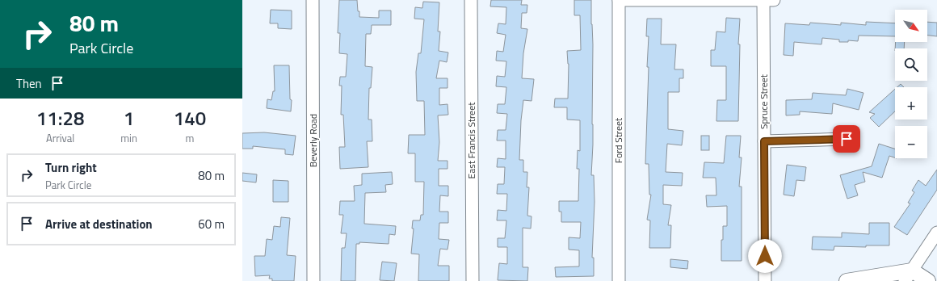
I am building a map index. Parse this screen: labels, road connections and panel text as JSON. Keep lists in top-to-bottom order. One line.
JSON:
{"streets":{"street":["Spruce Street","Beverly Road","East Francis Street","Ford Street"]},"north":"bottom right","page":{"turn":["80 m","Park Circle"],"map_buttons":["+","−"],"then":"Then","eta":["11:28","Arrival","1","min","140","m"],"list":[{"name":"Turn right","note":"Park Circle","value":"80 m"},{"name":"Arrive at destination","value":"60 m"}]}}
